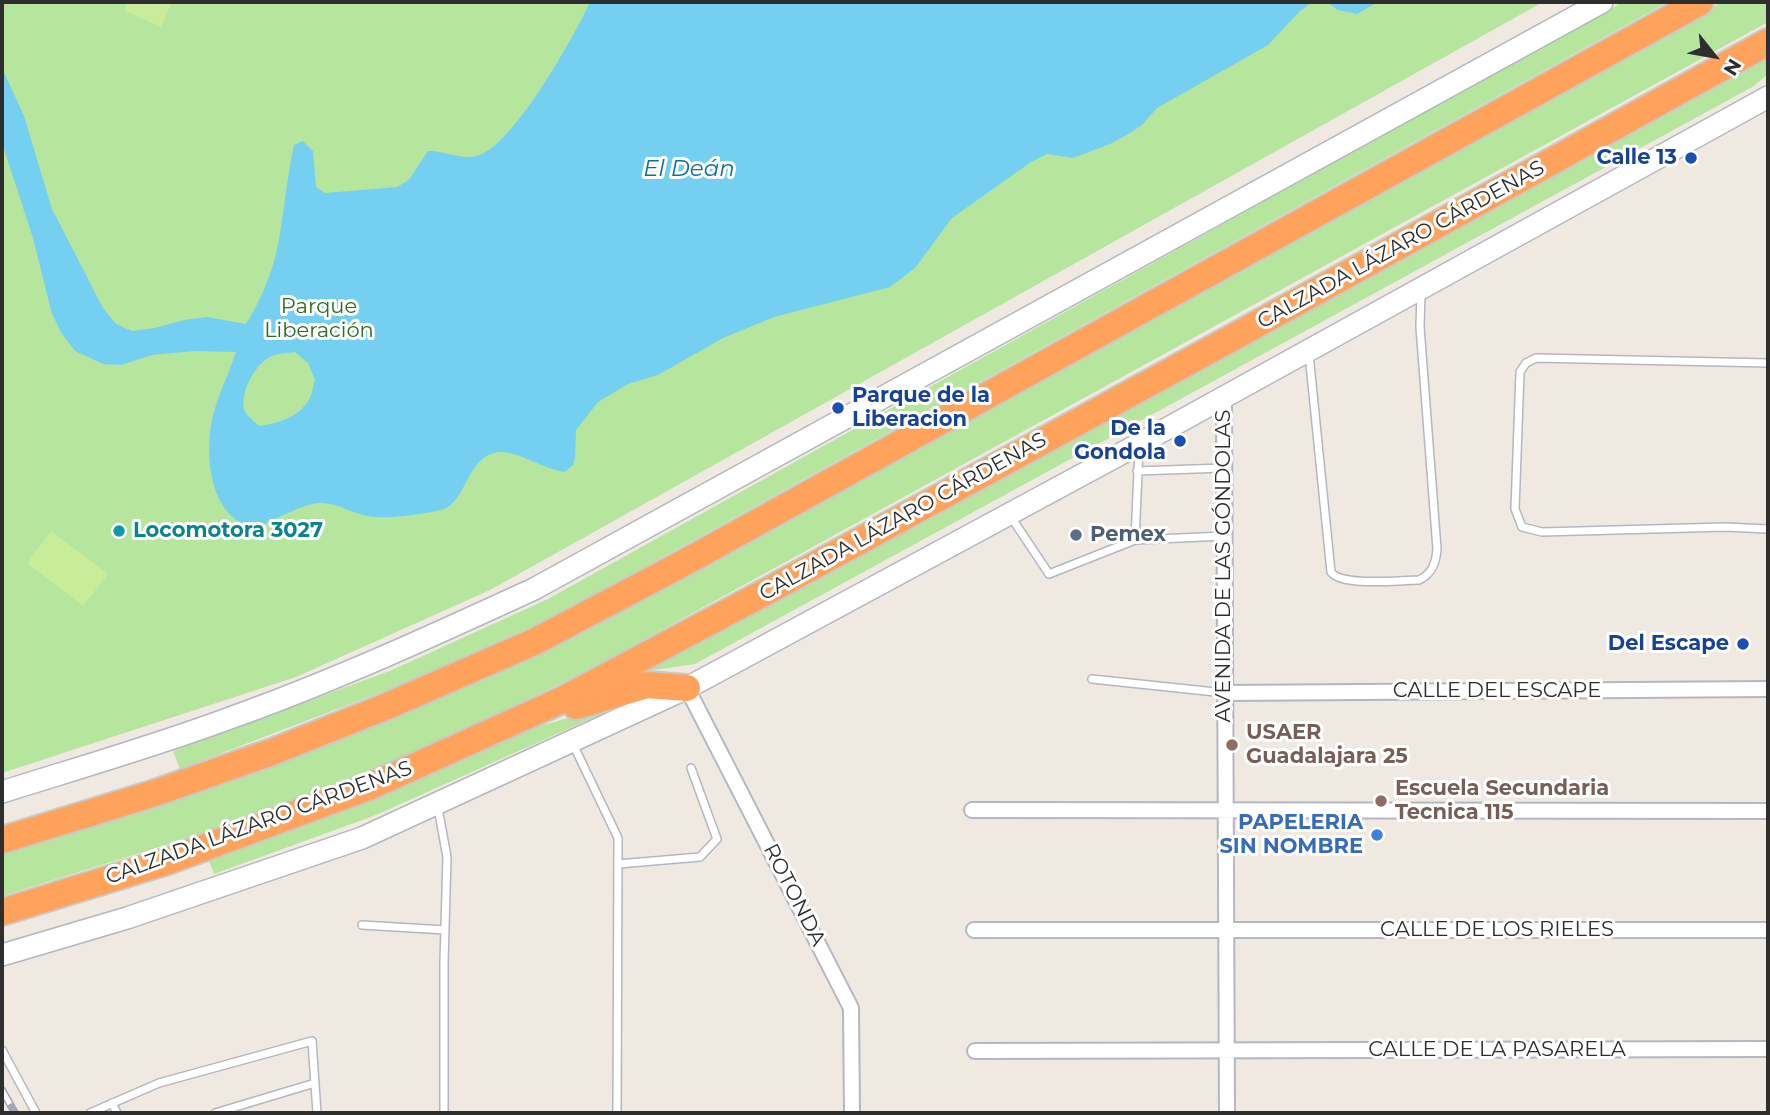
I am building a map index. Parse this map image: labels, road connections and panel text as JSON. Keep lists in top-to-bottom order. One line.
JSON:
{"streets":{"highway":["CALZADA LÁZARO CÁRDENAS"],"street":["AVENIDA DE LAS GÓNDOLAS","CALLE DEL ESCAPE","ROTONDA","CALLE DE LOS RIELES","CALLE DE LA PASARELA"]},"crossings":[["CALZADA LÁZARO CÁRDENAS","AVENIDA DE LAS GÓNDOLAS"],["CALZADA LÁZARO CÁRDENAS","ROTONDA"],["AVENIDA DE LAS GÓNDOLAS","CALLE DEL ESCAPE"],["AVENIDA DE LAS GÓNDOLAS","CALLE DE LOS RIELES"],["AVENIDA DE LAS GÓNDOLAS","CALLE DE LA PASARELA"]],"water":["El Deán"],"parks":["Parque Liberación"],"places":["Calle 13","Parque de la Liberacion","De la Gondola","Locomotora 3027","Pemex","Del Escape","USAER Guadalajara 25","Escuela Secundaria Tecnica 115","PAPELERIA SIN NOMBRE"],"north":"bottom right"}
